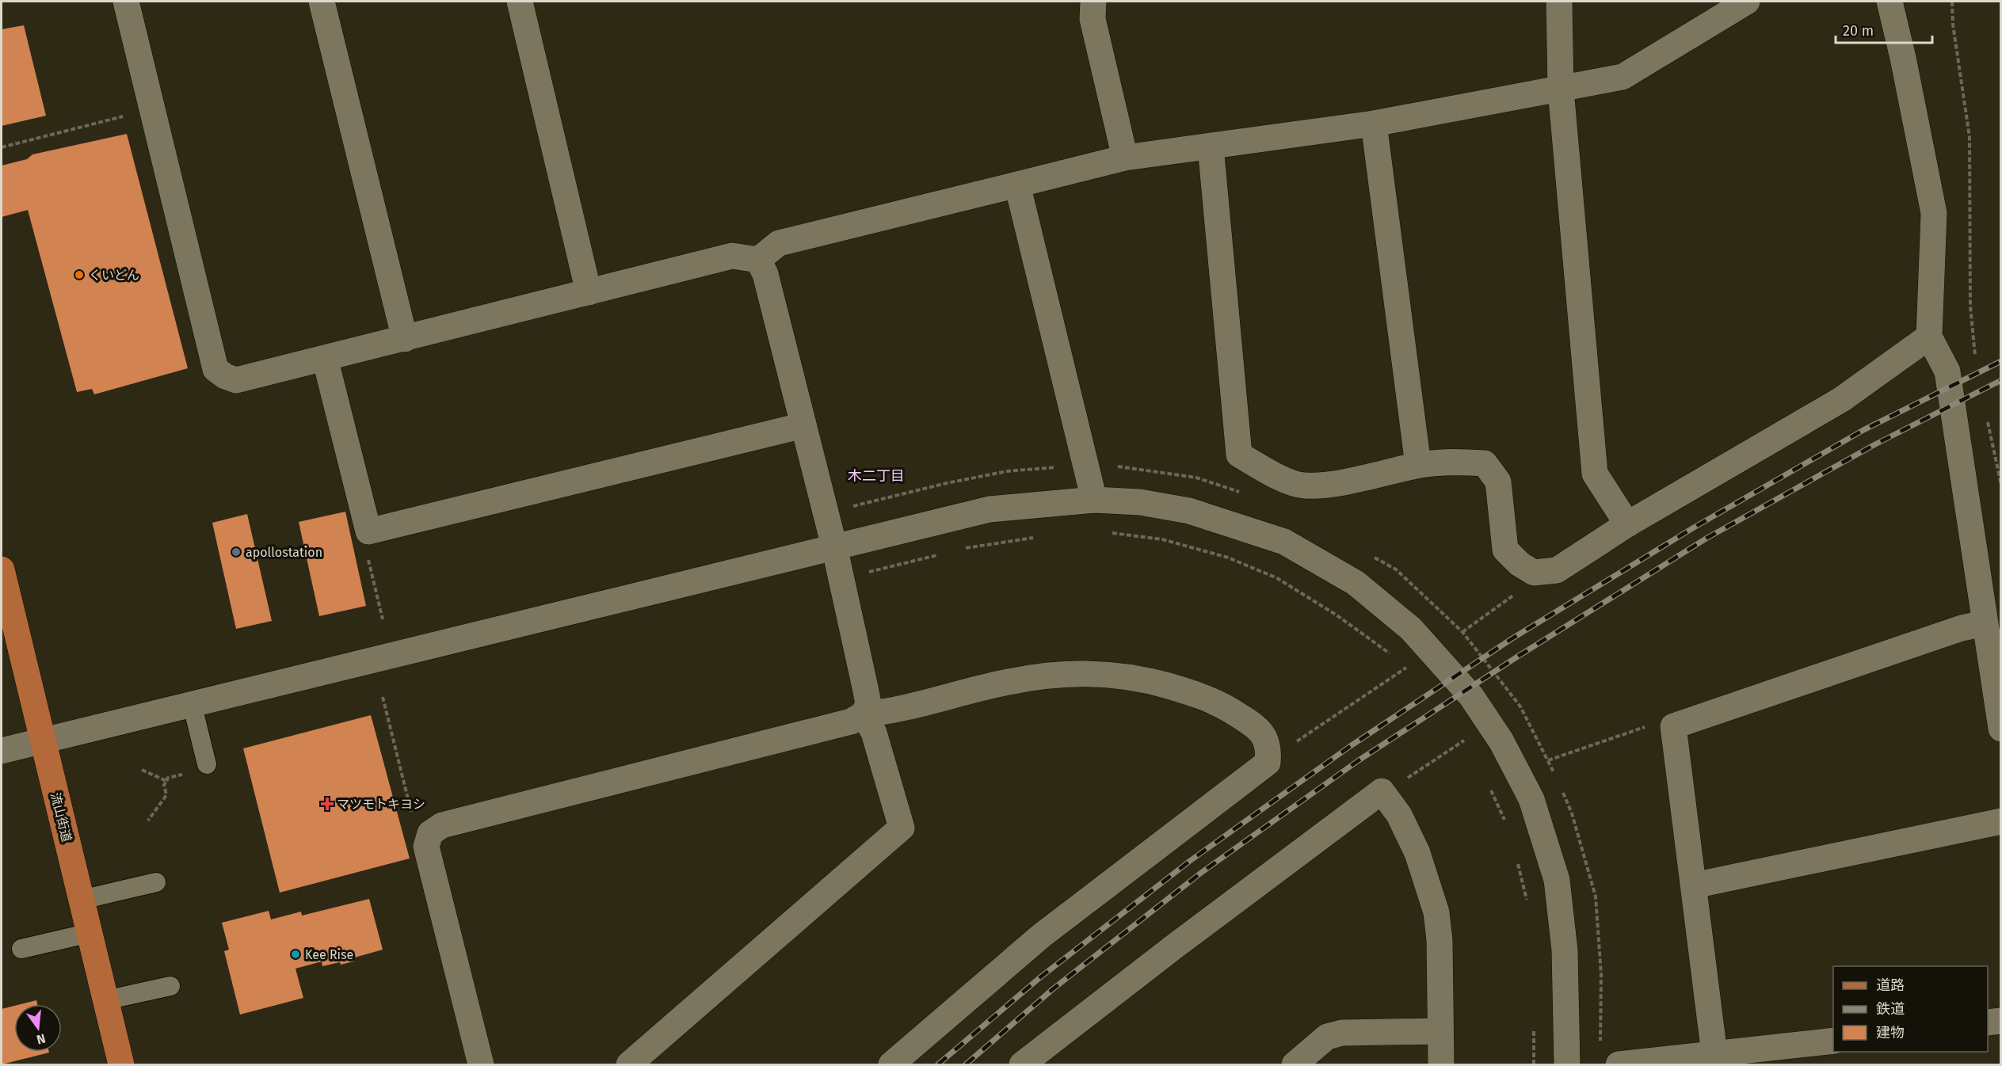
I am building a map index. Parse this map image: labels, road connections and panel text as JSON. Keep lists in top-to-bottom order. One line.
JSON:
{"streets":{"main road":["流山街道"]},"districts":["木二丁目"],"places":{"other":["くいどん","apollostation","Kee Rise"],"health":["マツモトキヨシ"]},"legend":["道路","鉄道","建物"],"scale_bar":"20 m","north":"bottom"}
